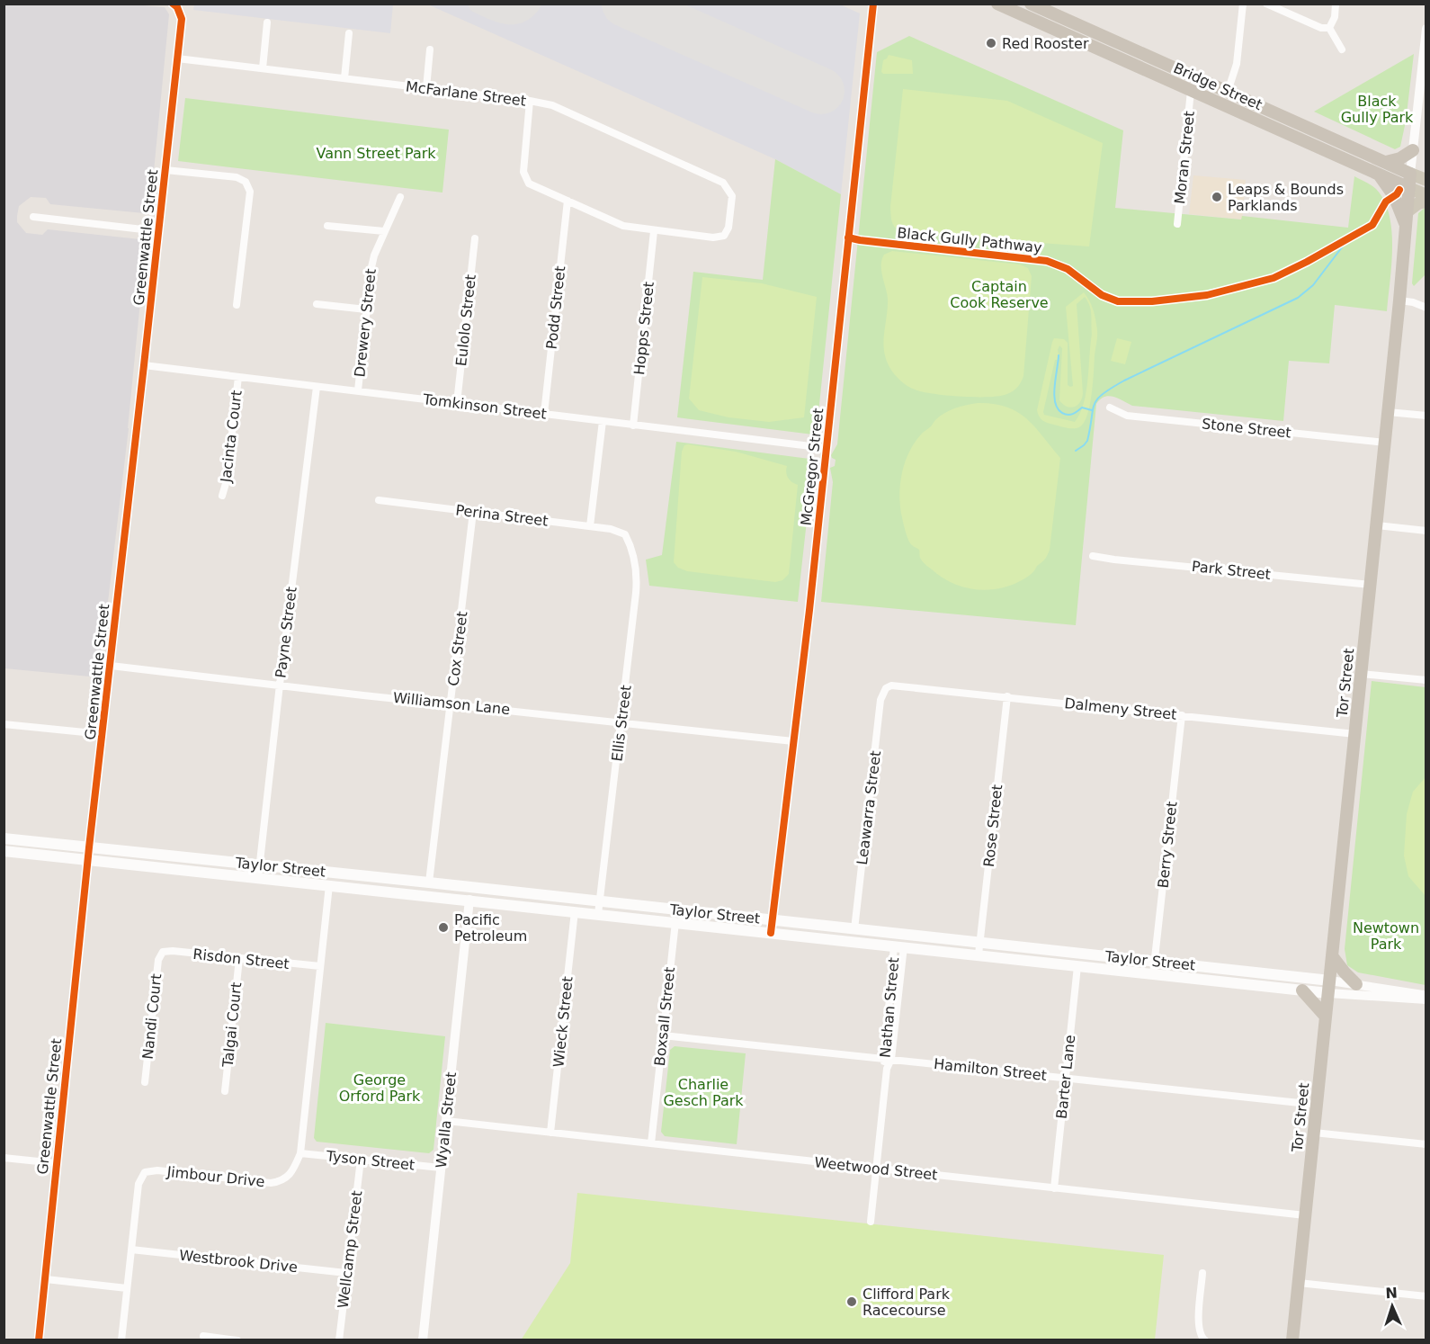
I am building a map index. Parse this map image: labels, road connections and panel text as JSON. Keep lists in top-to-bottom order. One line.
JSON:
{"streets":{"highway":["Bridge Street","Tor Street"],"main road":["Taylor Street"],"street":["McFarlane Street","Moran Street","Greenwattle Street","Podd Street","Eulolo Street","Drewery Street","Hopps Street","Tomkinson Street","Stone Street","Jacinta Court","McGregor Street","Perina Street","Park Street","Payne Street","Cox Street","Williamson Lane","Dalmeny Street","Ellis Street","Leawarra Street","Rose Street","Berry Street","Risdon Street","Nathan Street","Nandi Court","Boxsall Street","Wieck Street","Talgai Court","Hamilton Street","Barter Lane","Wyalla Street","Tyson Street","Weetwood Street","Jimbour Drive","Wellcamp Street","Westbrook Drive"],"cycle path":["Black Gully Pathway"]},"crossings":[["Bridge Street","Moran Street"],["Bridge Street","Tor Street"],["McFarlane Street","Greenwattle Street"],["McFarlane Street","Hopps Street"],["Greenwattle Street","Tomkinson Street"],["Greenwattle Street","Williamson Lane"],["Greenwattle Street","Taylor Street"],["Podd Street","Tomkinson Street"],["Eulolo Street","Tomkinson Street"],["Drewery Street","Tomkinson Street"],["Hopps Street","Tomkinson Street"],["Tomkinson Street","Jacinta Court"],["Tomkinson Street","McGregor Street"],["Tomkinson Street","Payne Street"],["Stone Street","Tor Street"],["McGregor Street","Williamson Lane"],["McGregor Street","Taylor Street"],["Perina Street","Cox Street"],["Perina Street","Ellis Street"],["Park Street","Tor Street"],["Payne Street","Williamson Lane"],["Payne Street","Taylor Street"],["Cox Street","Williamson Lane"],["Cox Street","Taylor Street"],["Tor Street","Dalmeny Street"],["Tor Street","Taylor Street"],["Tor Street","Hamilton Street"],["Tor Street","Weetwood Street"],["Williamson Lane","Ellis Street"],["Dalmeny Street","Leawarra Street"],["Dalmeny Street","Rose Street"],["Dalmeny Street","Berry Street"],["Ellis Street","Taylor Street"],["Leawarra Street","Taylor Street"],["Rose Street","Taylor Street"],["Berry Street","Taylor Street"],["Taylor Street","Nathan Street"],["Taylor Street","Boxsall Street"],["Taylor Street","Wieck Street"],["Taylor Street","Barter Lane"],["Taylor Street","Wyalla Street"],["Taylor Street","Jimbour Drive"],["Risdon Street","Nandi Court"],["Risdon Street","Talgai Court"],["Risdon Street","Jimbour Drive"],["Nathan Street","Hamilton Street"],["Nathan Street","Weetwood Street"],["Boxsall Street","Hamilton Street"],["Boxsall Street","Weetwood Street"],["Wieck Street","Weetwood Street"],["Hamilton Street","Barter Lane"],["Barter Lane","Weetwood Street"],["Wyalla Street","Tyson Street"],["Wyalla Street","Weetwood Street"],["Tyson Street","Jimbour Drive"],["Tyson Street","Wellcamp Street"],["Jimbour Drive","Westbrook Drive"],["Wellcamp Street","Westbrook Drive"]],"parks":["Black Gully Park","Vann Street Park","Captain Cook Reserve","Newtown Park","George Orford Park","Charlie Gesch Park"],"places":["Red Rooster","Leaps & Bounds Parklands","Pacific Petroleum","Clifford Park Racecourse"],"north":"top"}
